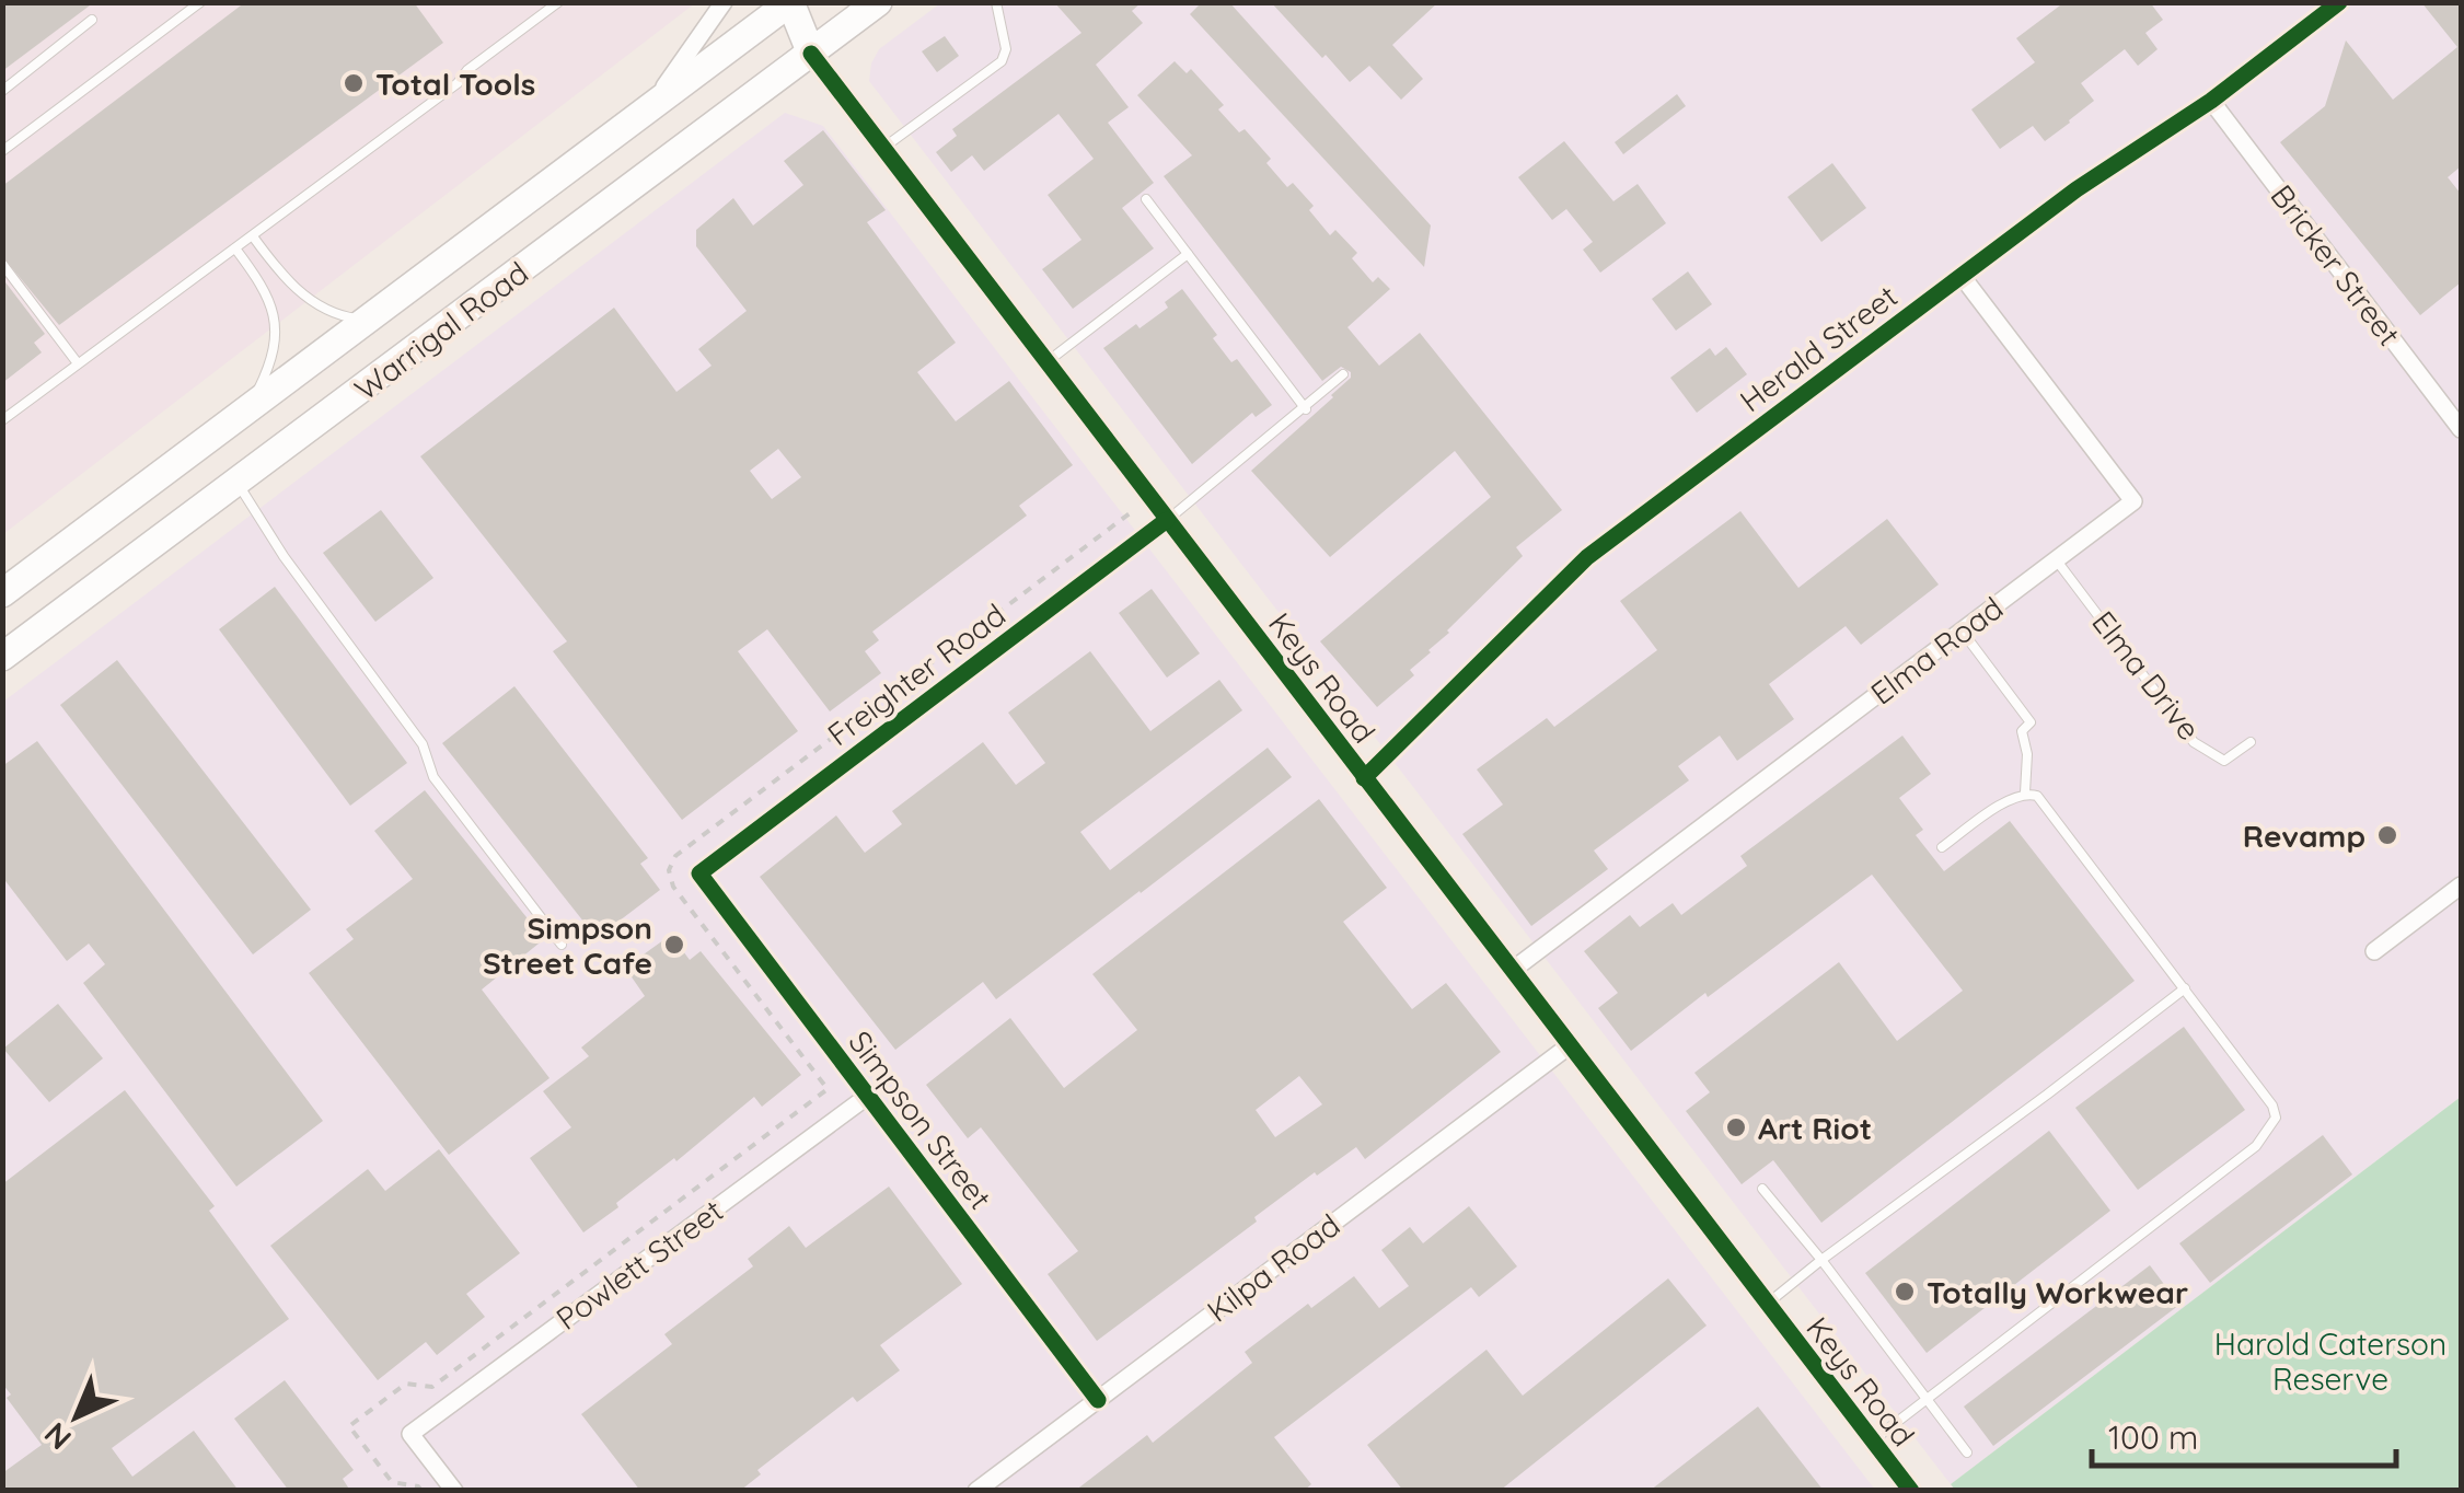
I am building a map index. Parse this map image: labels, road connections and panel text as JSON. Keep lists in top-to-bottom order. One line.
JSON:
{"streets":{"highway":["Warrigal Road"],"street":["Bricker Street","Herald Street","Elma Road","Freighter Road","Keys Road","Simpson Street","Powlett Street","Kilpa Road"],"lane":["Elma Drive"]},"crossings":[["Bricker Street","Herald Street"],["Warrigal Road","Keys Road"],["Herald Street","Elma Road"],["Herald Street","Keys Road"],["Elma Road","Elma Drive"],["Elma Road","Keys Road"],["Freighter Road","Keys Road"],["Freighter Road","Simpson Street"],["Keys Road","Kilpa Road"],["Simpson Street","Powlett Street"],["Simpson Street","Kilpa Road"]],"parks":["Harold Caterson Reserve"],"places":["Total Tools","Revamp","Simpson Street Cafe","Art Riot","Totally Workwear"],"scale_bar":"100 m","north":"bottom left"}
